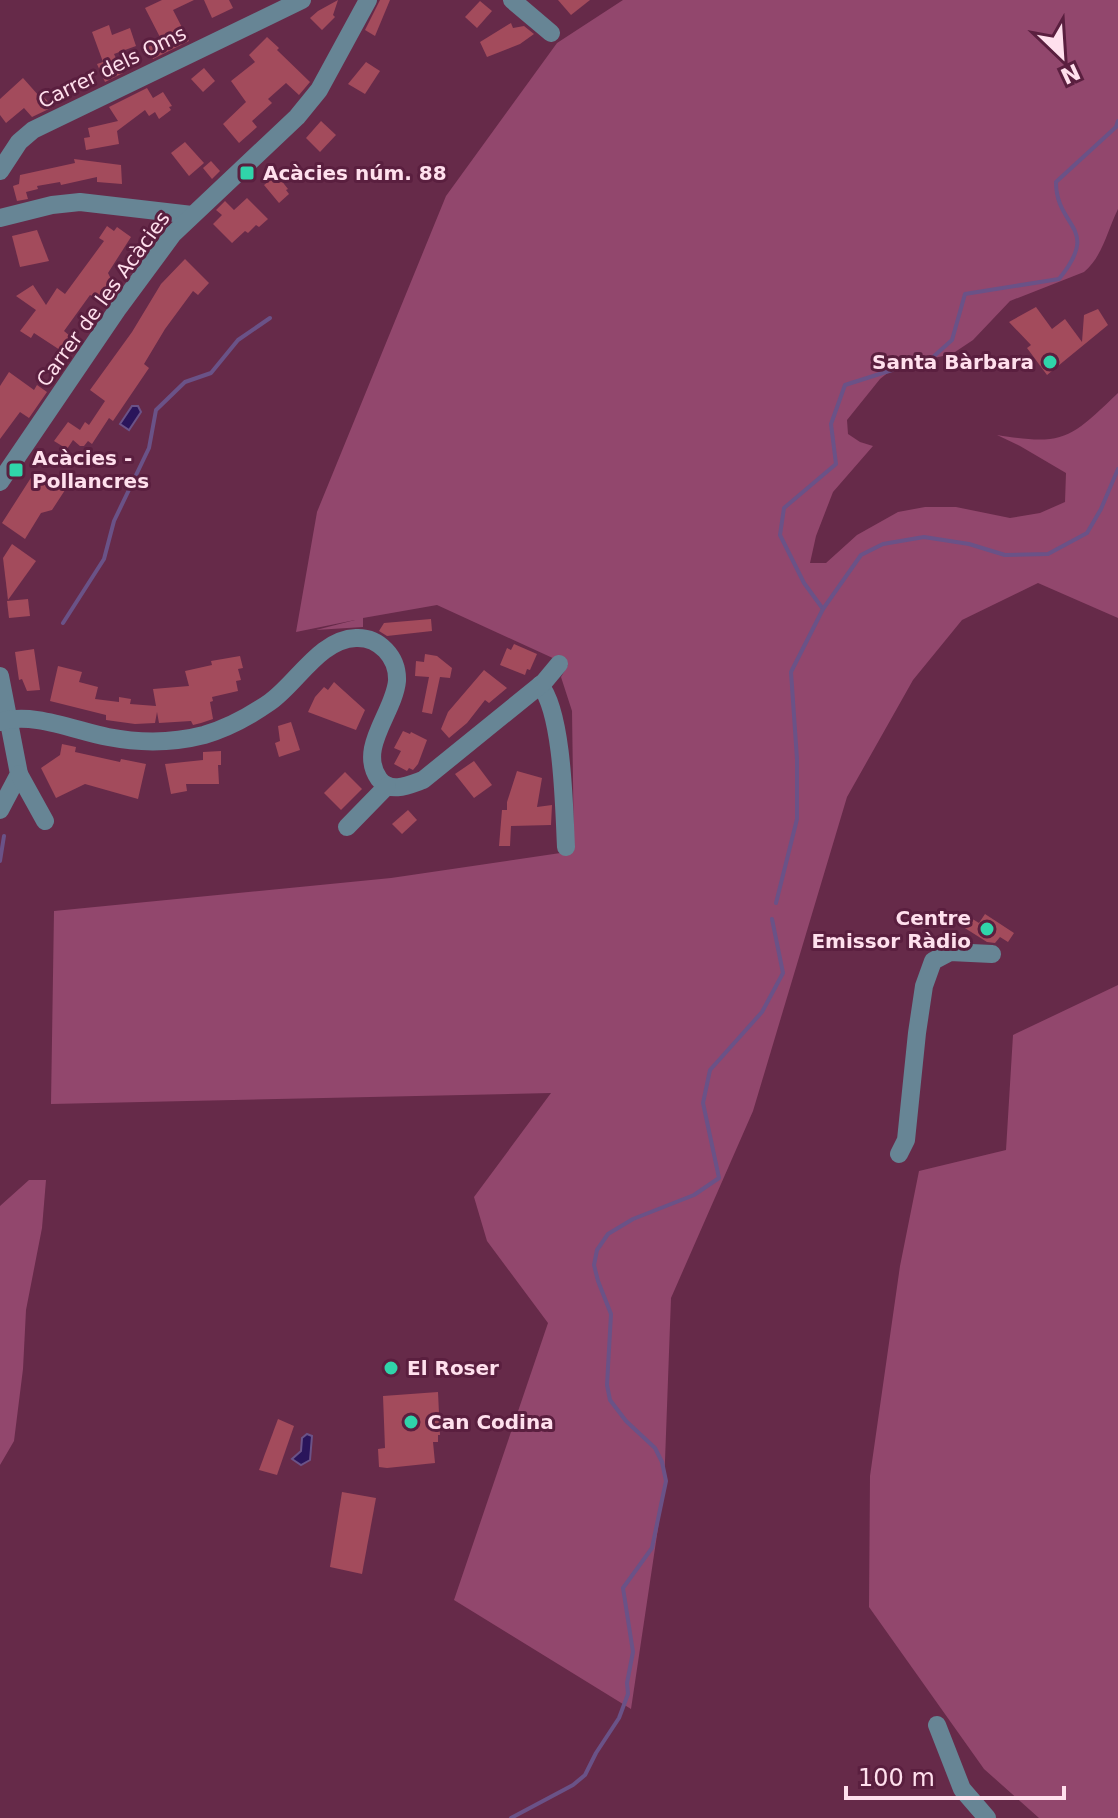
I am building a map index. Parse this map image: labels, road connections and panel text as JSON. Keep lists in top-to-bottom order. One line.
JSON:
{"streets":{"street":["Carrer dels Oms","Carrer de les Acàcies"]},"places":{"transit":["Acàcies núm. 88","Acàcies - Pollancres"],"other":["Santa Bàrbara","Centre Emissor Ràdio","El Roser","Can Codina"]},"scale_bar":"100 m","north":"bottom right"}
